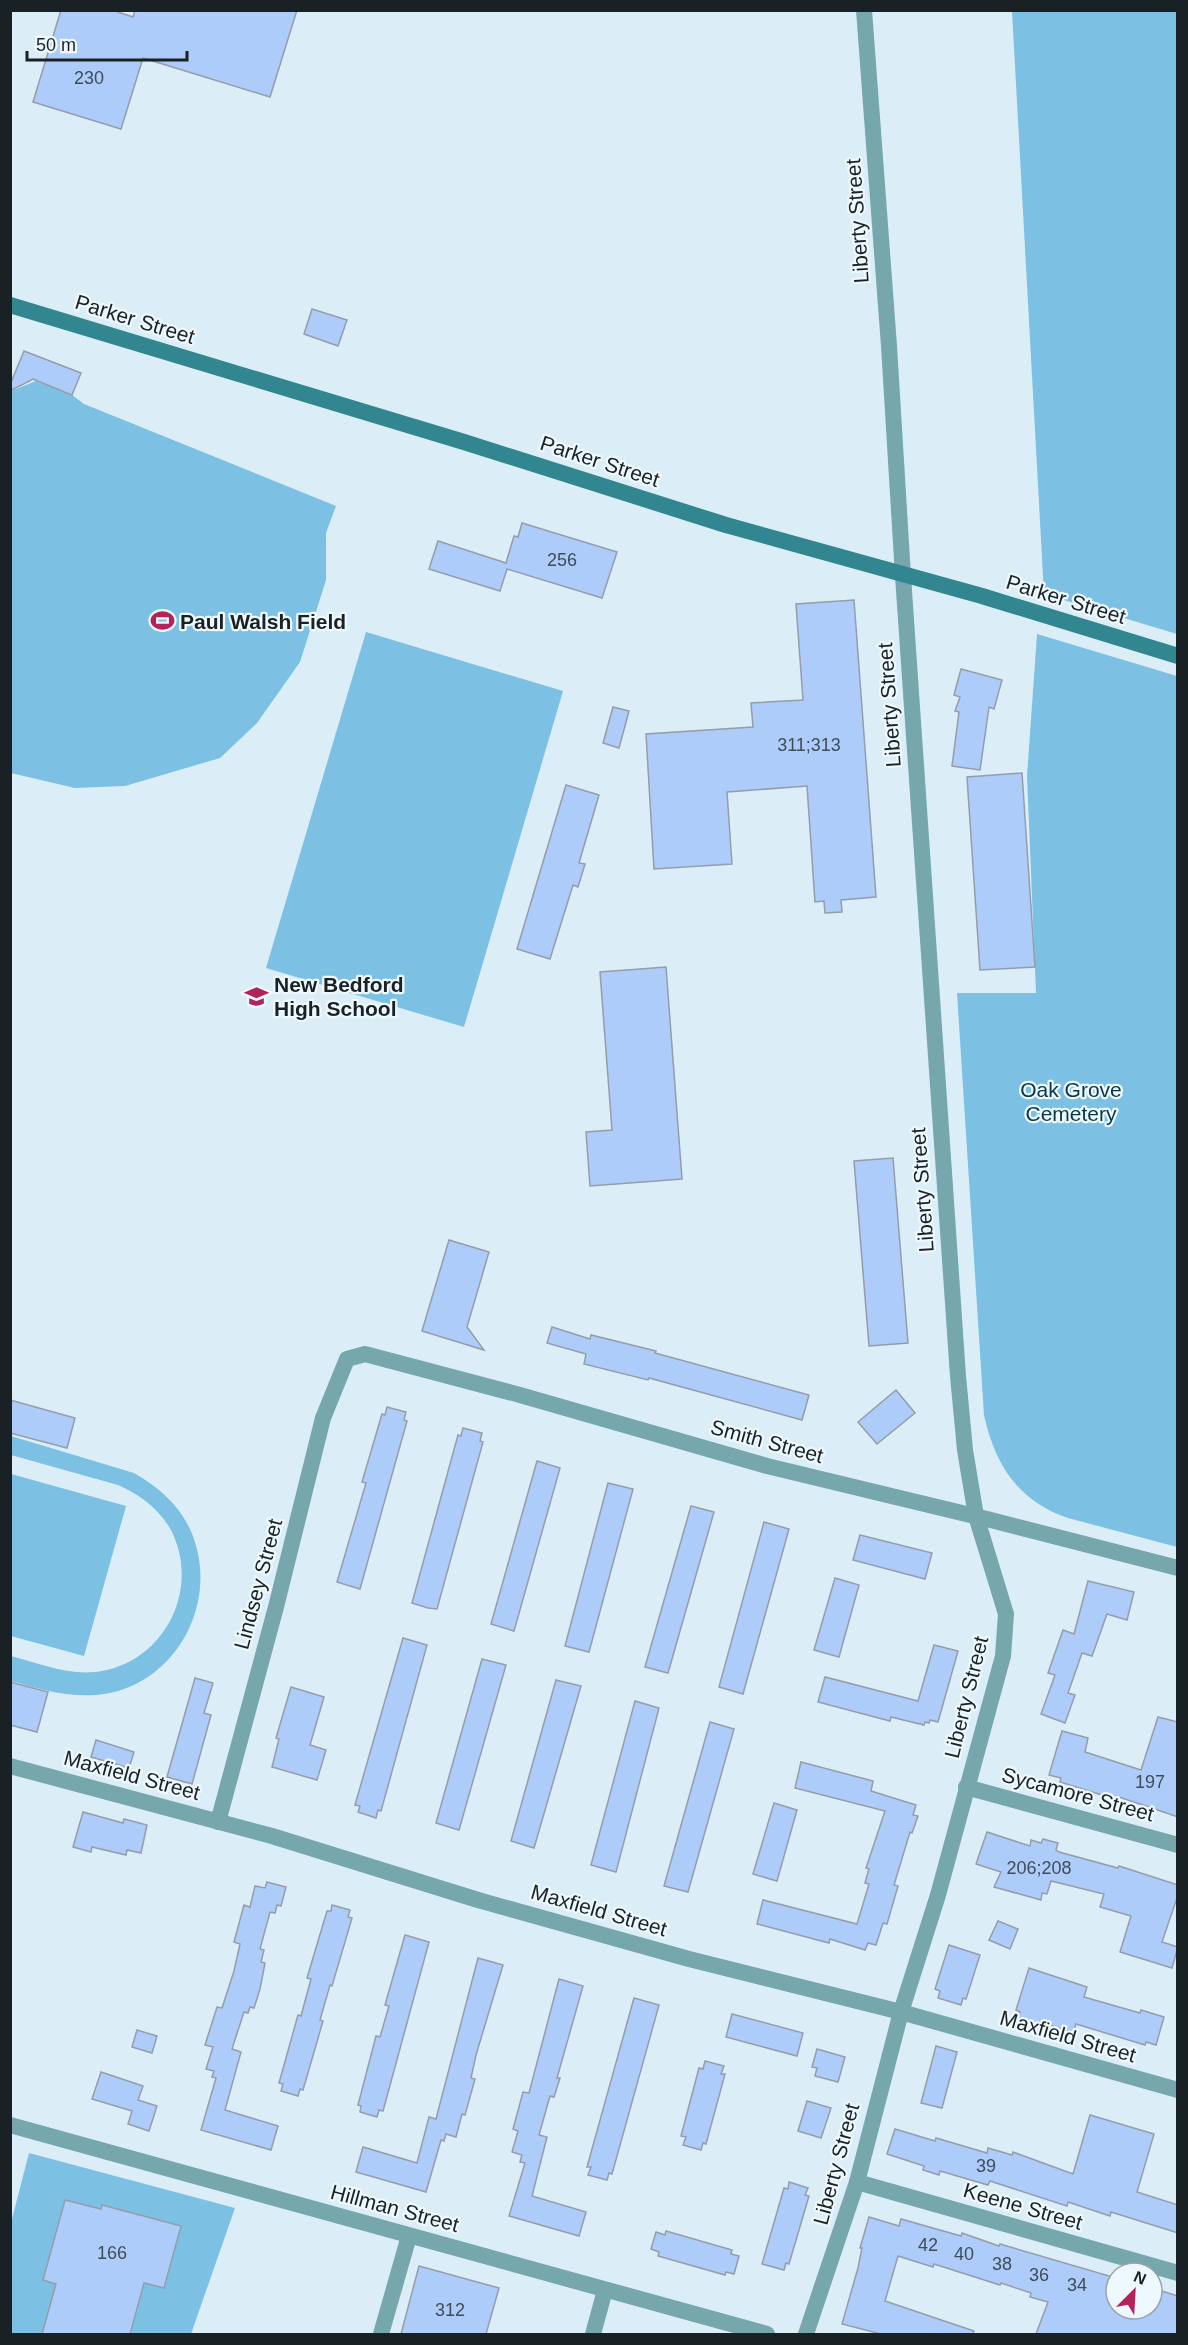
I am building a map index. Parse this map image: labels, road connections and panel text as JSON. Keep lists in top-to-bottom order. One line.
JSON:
{"streets":{"main road":["Parker Street"],"street":["Liberty Street","Smith Street","Lindsey Street","Maxfield Street","Sycamore Street","Keene Street","Hillman Street"]},"crossings":[["Liberty Street","Parker Street"],["Liberty Street","Smith Street"],["Liberty Street","Maxfield Street"],["Liberty Street","Sycamore Street"],["Liberty Street","Keene Street"],["Smith Street","Lindsey Street"],["Lindsey Street","Maxfield Street"]],"parks":["Oak Grove Cemetery"],"places":{"sports":["Paul Walsh Field"],"school or university":["New Bedford High School"]},"house_numbers":["230","256","311;313","197","206;208","39","42","166","40","38","36","34","312"],"scale_bar":"50 m","north":"top right"}
